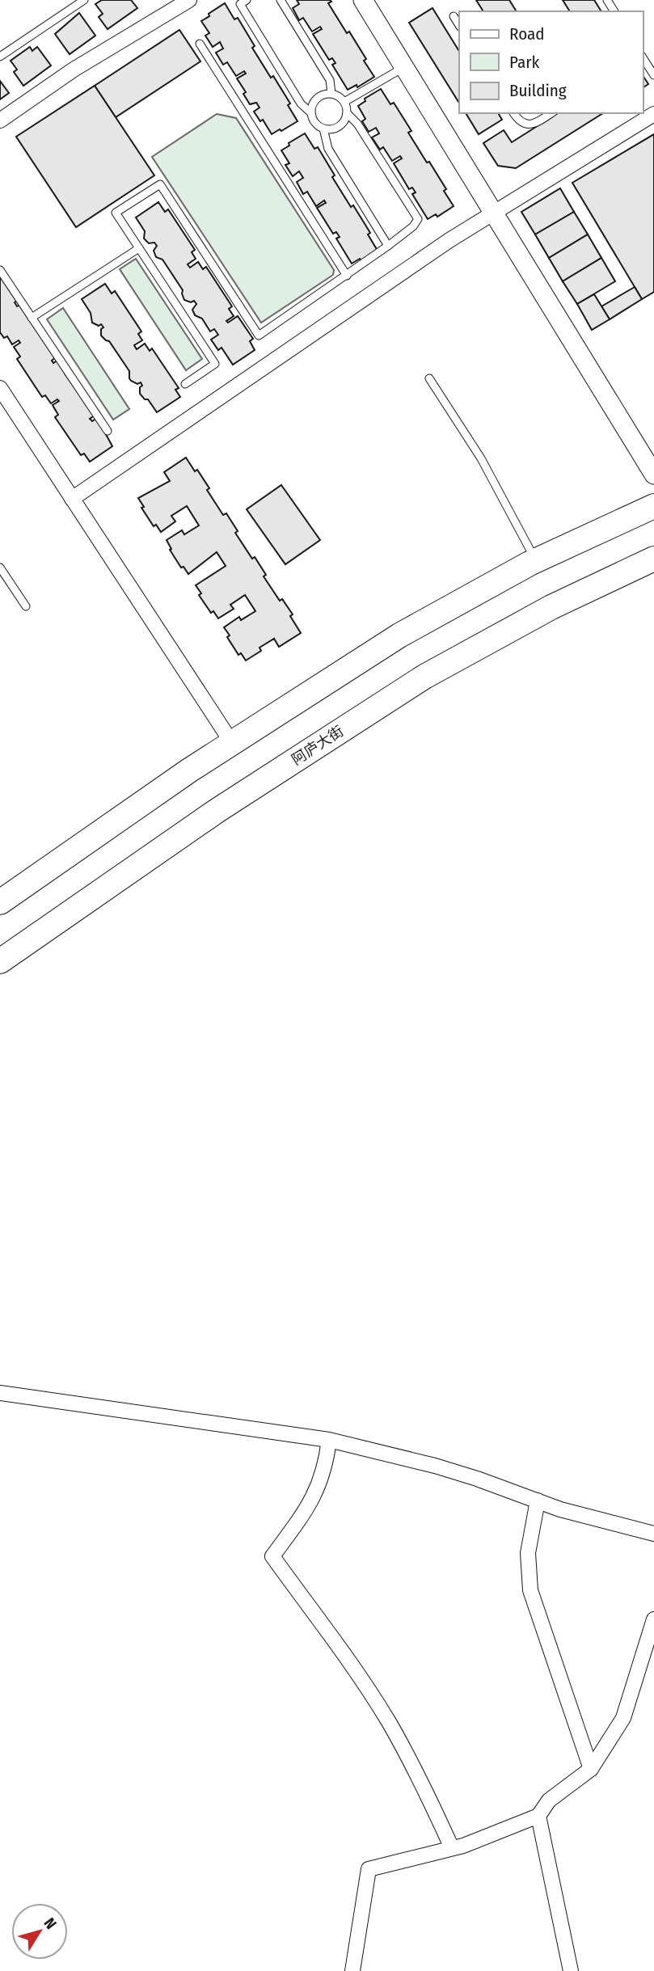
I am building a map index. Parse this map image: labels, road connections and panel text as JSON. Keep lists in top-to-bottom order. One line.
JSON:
{"streets":{"highway":["阿庐大街"]},"legend":["Road","Park","Building"],"north":"top right"}
